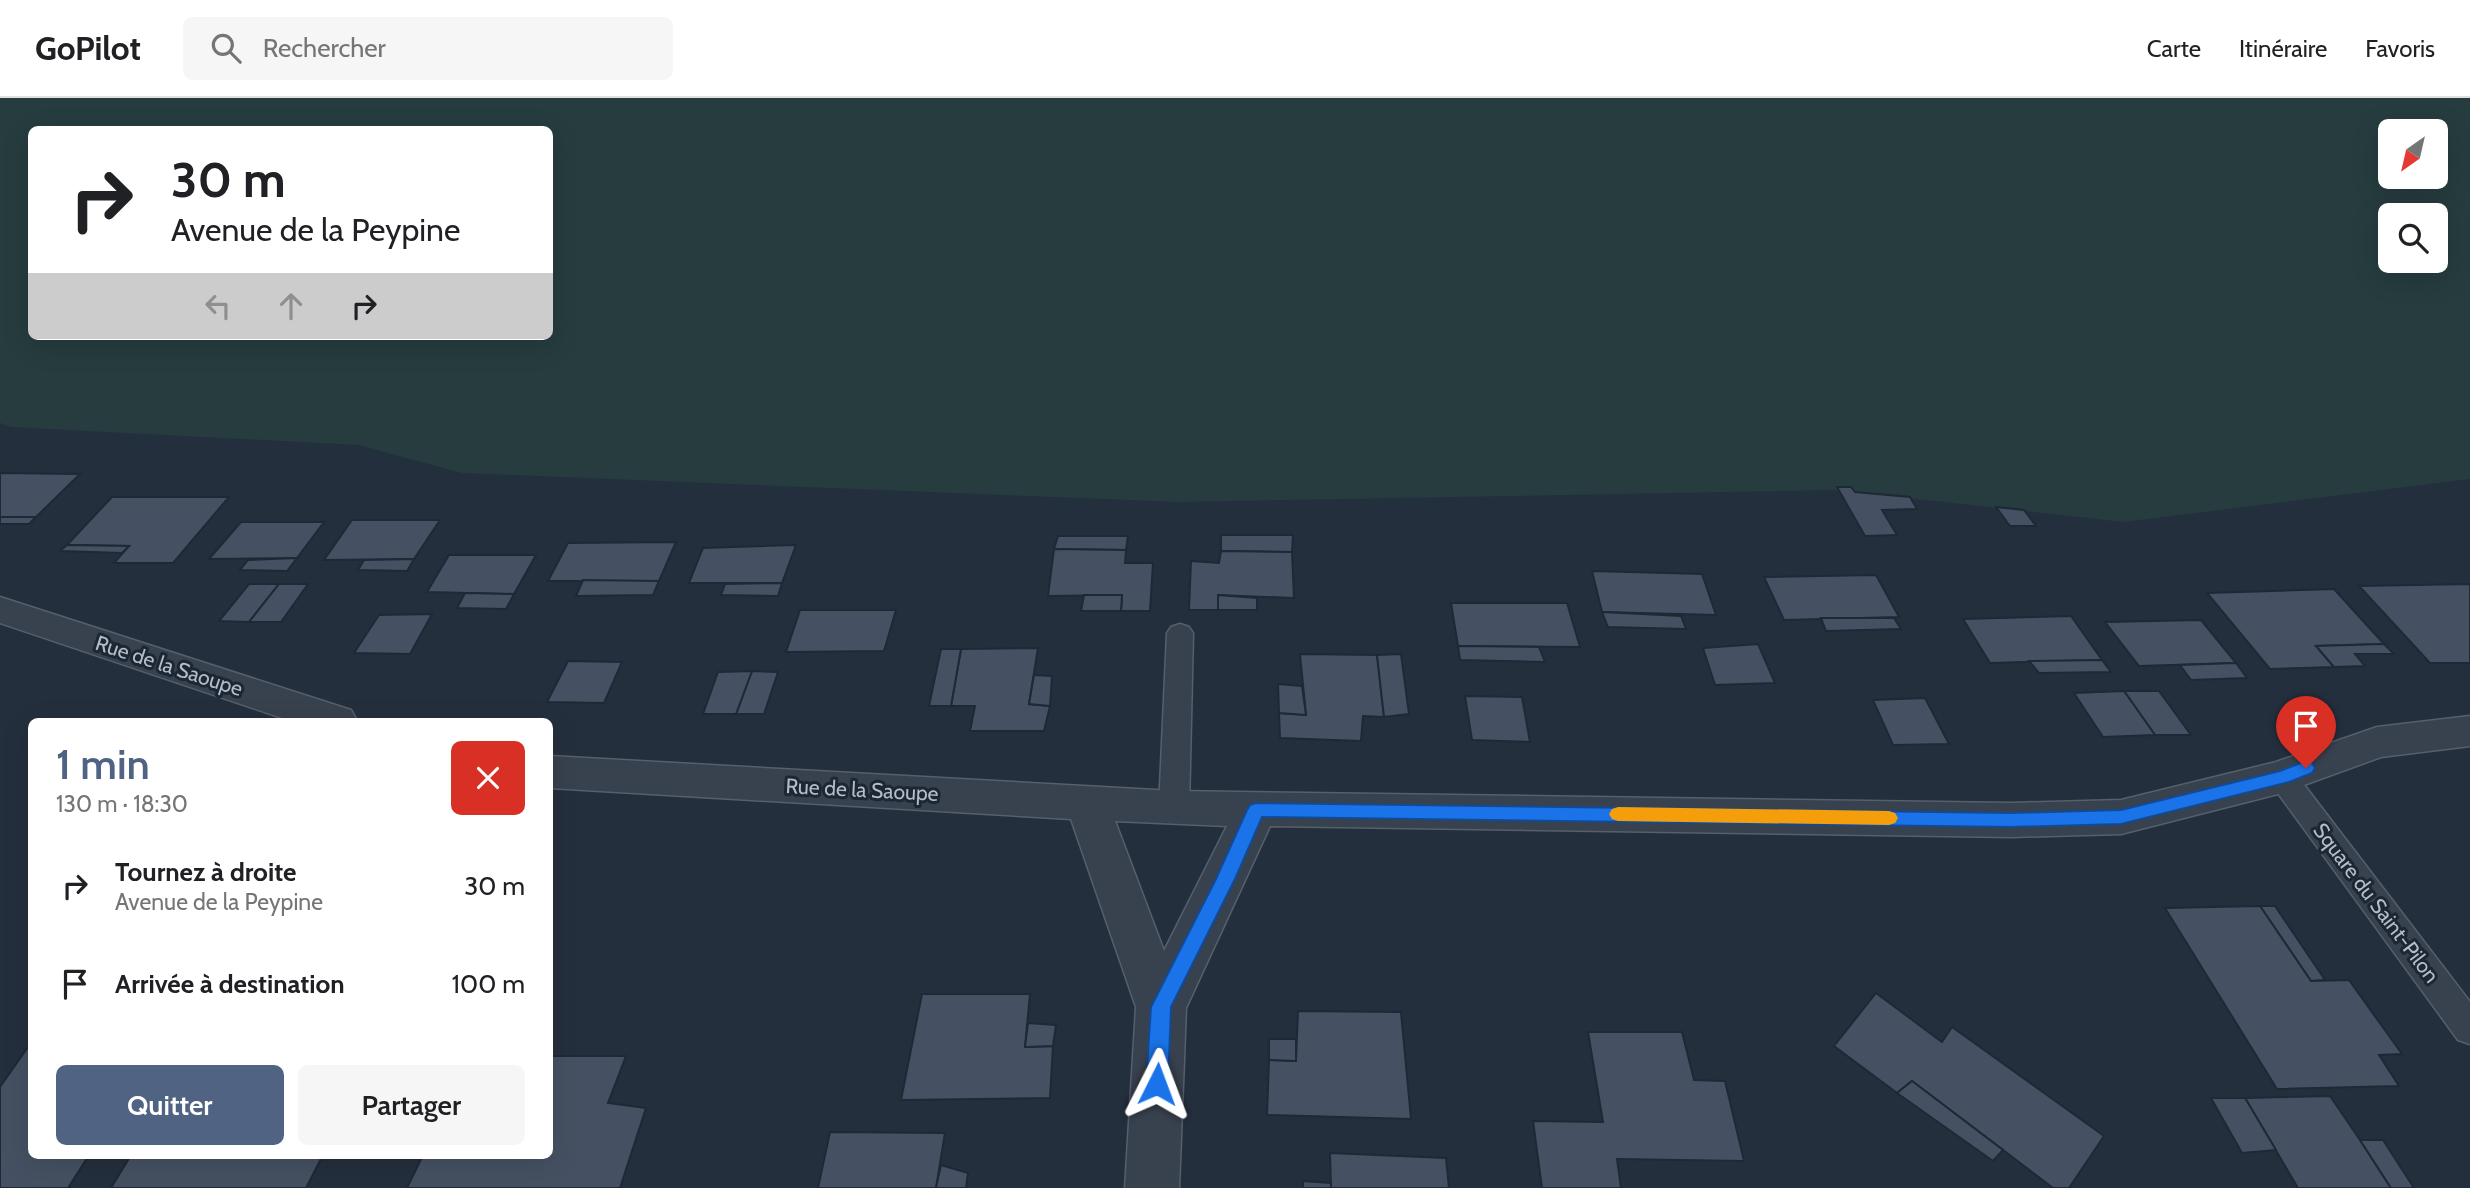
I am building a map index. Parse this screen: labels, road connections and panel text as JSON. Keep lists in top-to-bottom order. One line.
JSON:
{"streets":{"street":["Rue de la Saoupe"],"lane":["Square du Saint-Pilon"]},"crossings":[["Rue de la Saoupe","Square du Saint-Pilon"]],"north":"bottom left","page":{"header":"GoPilot","search":"Rechercher","nav":["Carte","Itinéraire","Favoris"],"turn":["30 m","Avenue de la Peypine"],"heading":["1 min","130 m · 18:30"],"list":[{"name":"Tournez à droite","note":"Avenue de la Peypine","value":"30 m"},{"name":"Arrivée à destination","value":"100 m"}],"buttons":["Quitter","Partager"]}}
